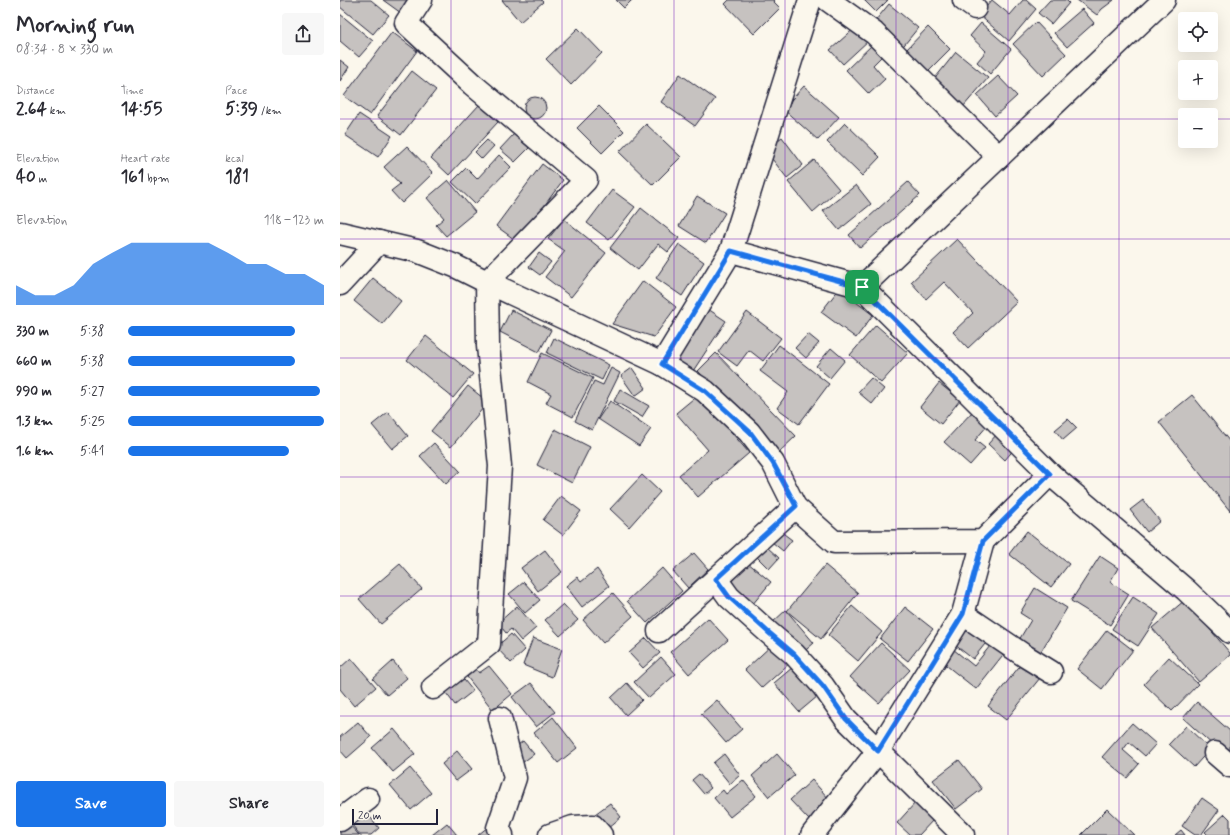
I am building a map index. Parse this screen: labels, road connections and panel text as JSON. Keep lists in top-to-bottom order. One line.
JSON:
{"scale_bar":"20 m","page":{"heading":["Morning run","08:34 · 8 × 330 m"],"map_buttons":["+","−"],"stats":[["Distance","2.64 km"],["Time","14:55"],["Pace","5:39 /km"],["Elevation","40 m"],["Heart rate","161 bpm"],["kcal","181"]],"chart":["Elevation","118–123 m"],"list":[{"name":"330 m","note":"5:38"},{"name":"660 m","note":"5:38"},{"name":"990 m","note":"5:27"},{"name":"1.3 km","note":"5:25"},{"name":"1.6 km","note":"5:41"}],"buttons":["Save","Share"],"scale":"20 m"}}
